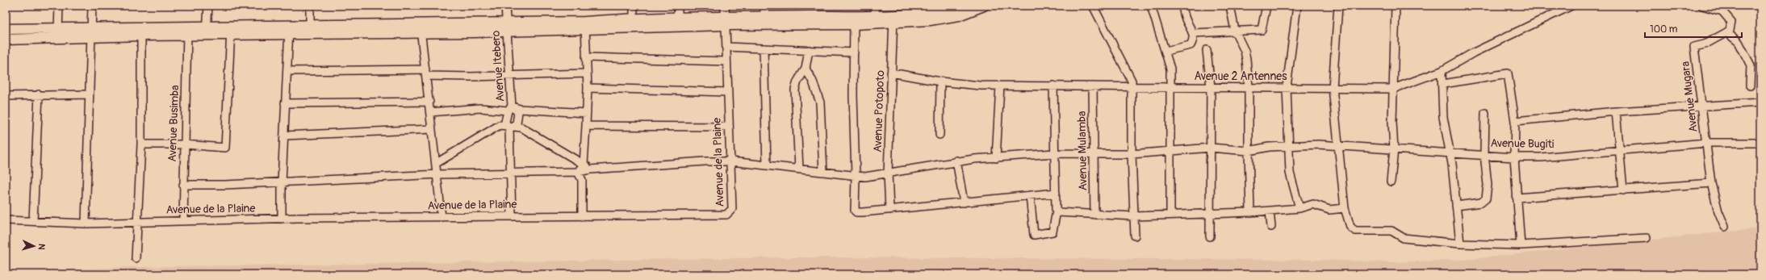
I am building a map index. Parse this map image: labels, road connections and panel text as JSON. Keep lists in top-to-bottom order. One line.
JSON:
{"streets":{"street":["Avenue Itebero","Avenue 2 Antennes","Avenue Mugara","Avenue Potopoto","Avenue Busimba","Avenue Bugiti","Avenue Mulamba","Avenue de la Plaine"]},"crossings":[["Avenue Itebero","Avenue Bugiti"],["Avenue Itebero","Avenue de la Plaine"],["Avenue 2 Antennes","Avenue Potopoto"],["Avenue 2 Antennes","Avenue Mulamba"],["Avenue Mugara","Avenue Bugiti"],["Avenue Potopoto","Avenue Bugiti"],["Avenue Busimba","Avenue Bugiti"],["Avenue Busimba","Avenue de la Plaine"],["Avenue Bugiti","Avenue Mulamba"],["Avenue Bugiti","Avenue de la Plaine"]],"scale_bar":"100 m","north":"right"}
